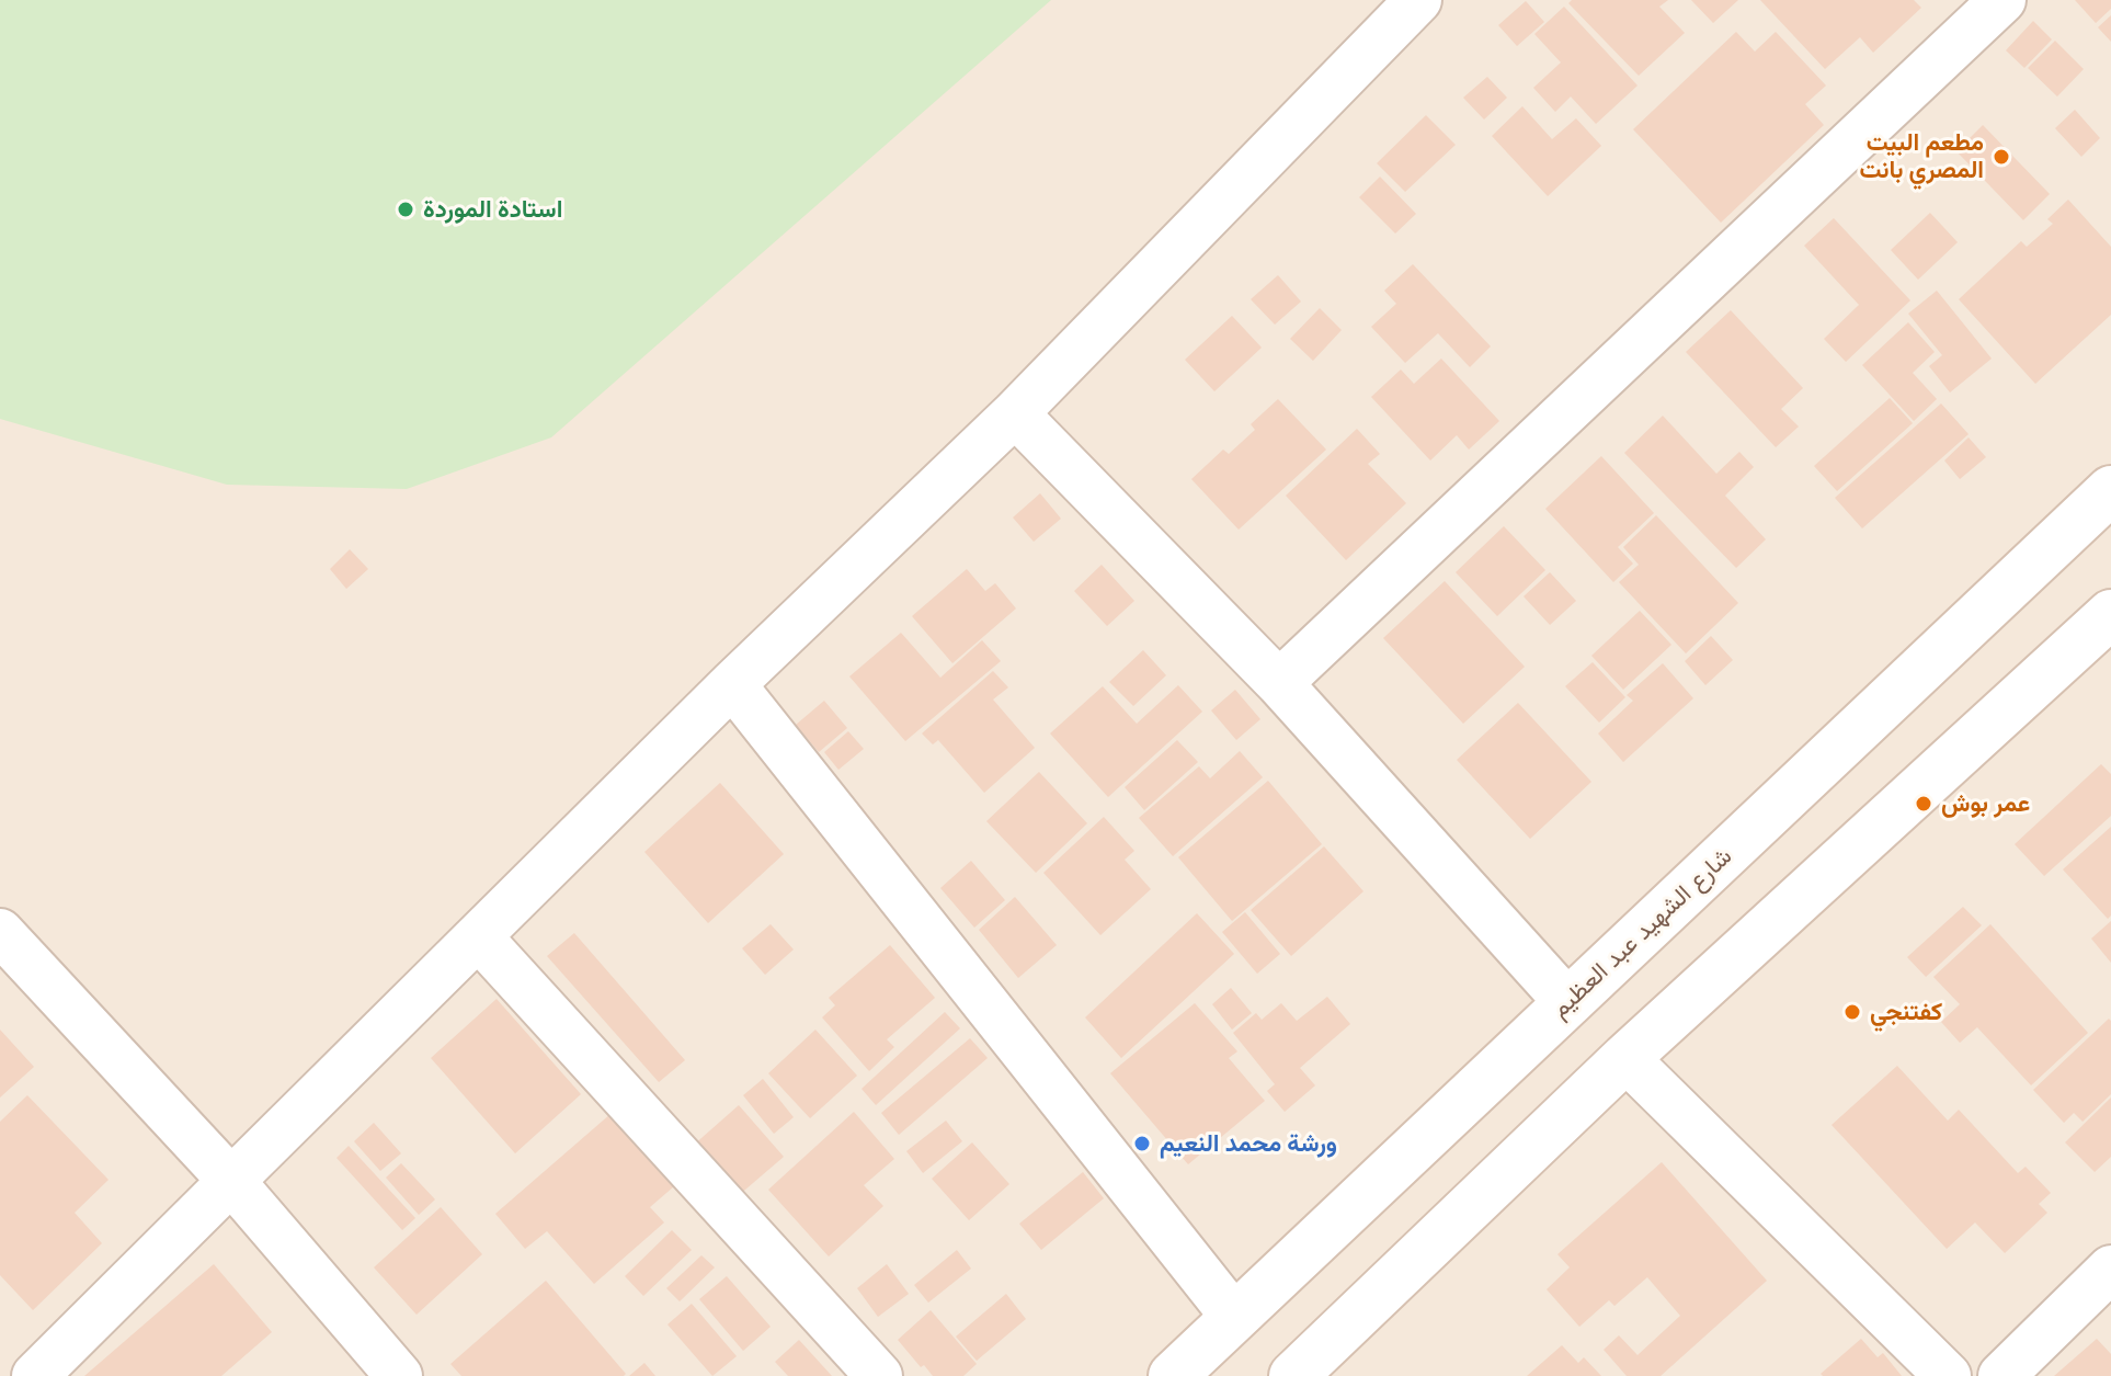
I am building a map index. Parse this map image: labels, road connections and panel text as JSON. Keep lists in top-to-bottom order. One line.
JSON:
{"streets":{"main road":["شارع الشهيد عبد العظيم"]},"places":["مطعم البيت المصري بانت","استادة الموردة","عمر بوش","كفتنجي","ورشة محمد النعيم"]}
